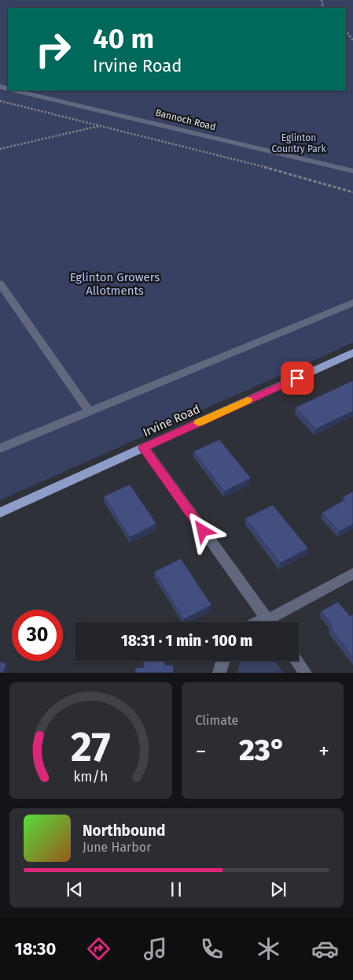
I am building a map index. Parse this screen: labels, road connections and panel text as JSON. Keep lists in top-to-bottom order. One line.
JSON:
{"streets":{"main road":["Irvine Road"],"street":["Bannoch Road"]},"parks":["Eglinton Country Park","Eglinton Growers Allotments"],"page":{"turn":["40 m","Irvine Road"],"limit":"30","trip":"18:31 · 1 min · 100 m","tile":"Climate","heat":["−","23°","+"],"song":["Northbound","June Harbor"],"tabs":"18:30","gauge":["27","km/h"]}}
